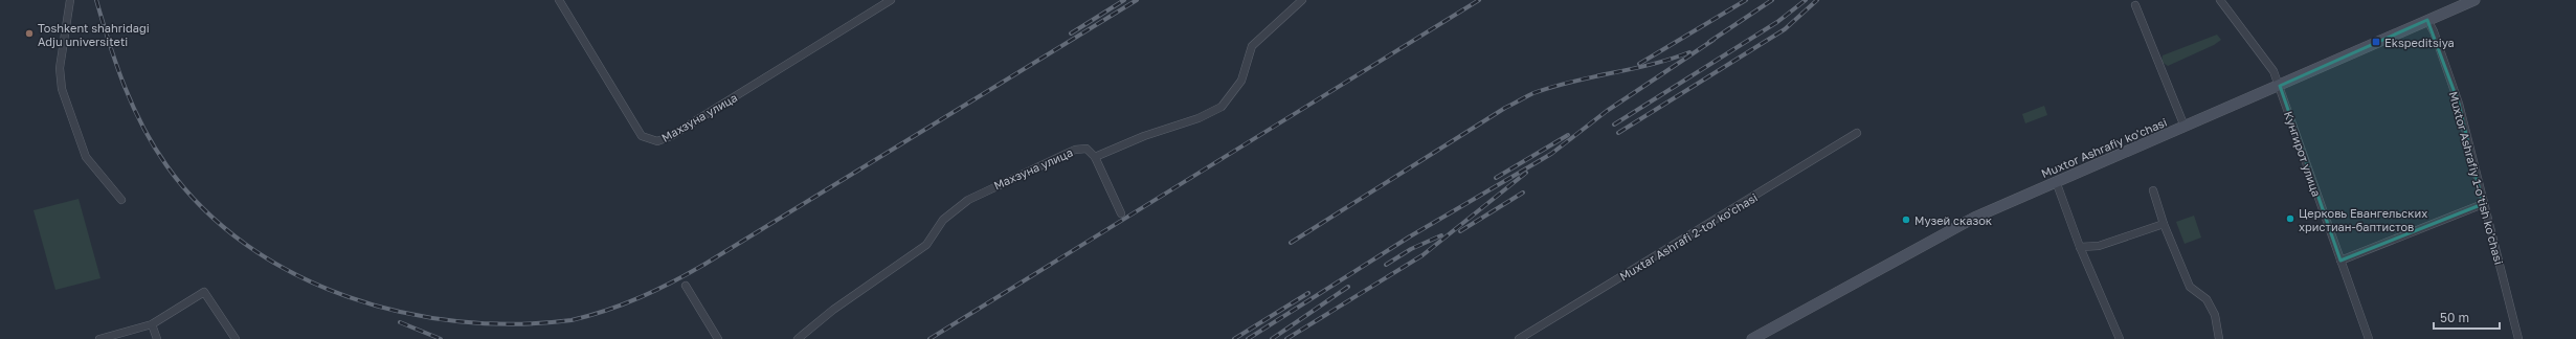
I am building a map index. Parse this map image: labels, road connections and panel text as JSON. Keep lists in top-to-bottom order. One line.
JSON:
{"streets":{"main road":["Muxtor Ashrafiy ko'chasi"],"street":["Махзуна улица","Кунгирот улица","Muxtor Ashrafiy 1-o'tish ko'chasi","Muxtar Ashrafi 2-tor ko'chasi"]},"crossings":[["Muxtor Ashrafiy ko'chasi","Кунгирот улица"],["Muxtor Ashrafiy ko'chasi","Muxtor Ashrafiy 1-o'tish ko'chasi"]],"places":{"other":["Toshkent shahridagi Adju universiteti","Церковь Евангельских христиан-баптистов","Музей сказок"],"transit":["Ekspeditsiya"]},"scale_bar":"50 m"}
